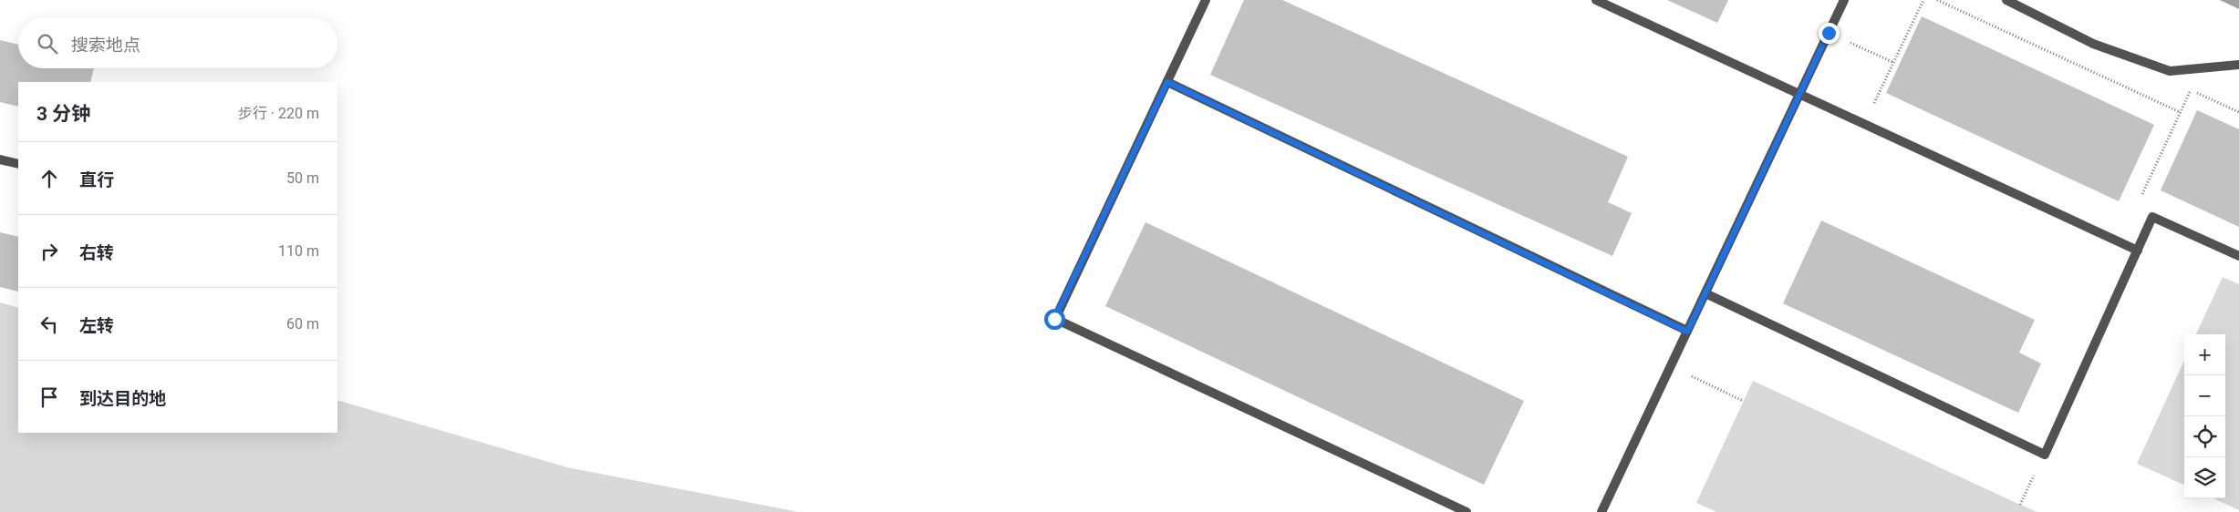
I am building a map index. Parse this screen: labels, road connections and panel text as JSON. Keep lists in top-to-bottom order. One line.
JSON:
{"page":{"search":"搜索地点","heading":["3 分钟","步行 · 220 m"],"list":[["直行","50 m"],["右转","110 m"],["左转","60 m"],"到达目的地"],"map_buttons":["+","−"]}}
